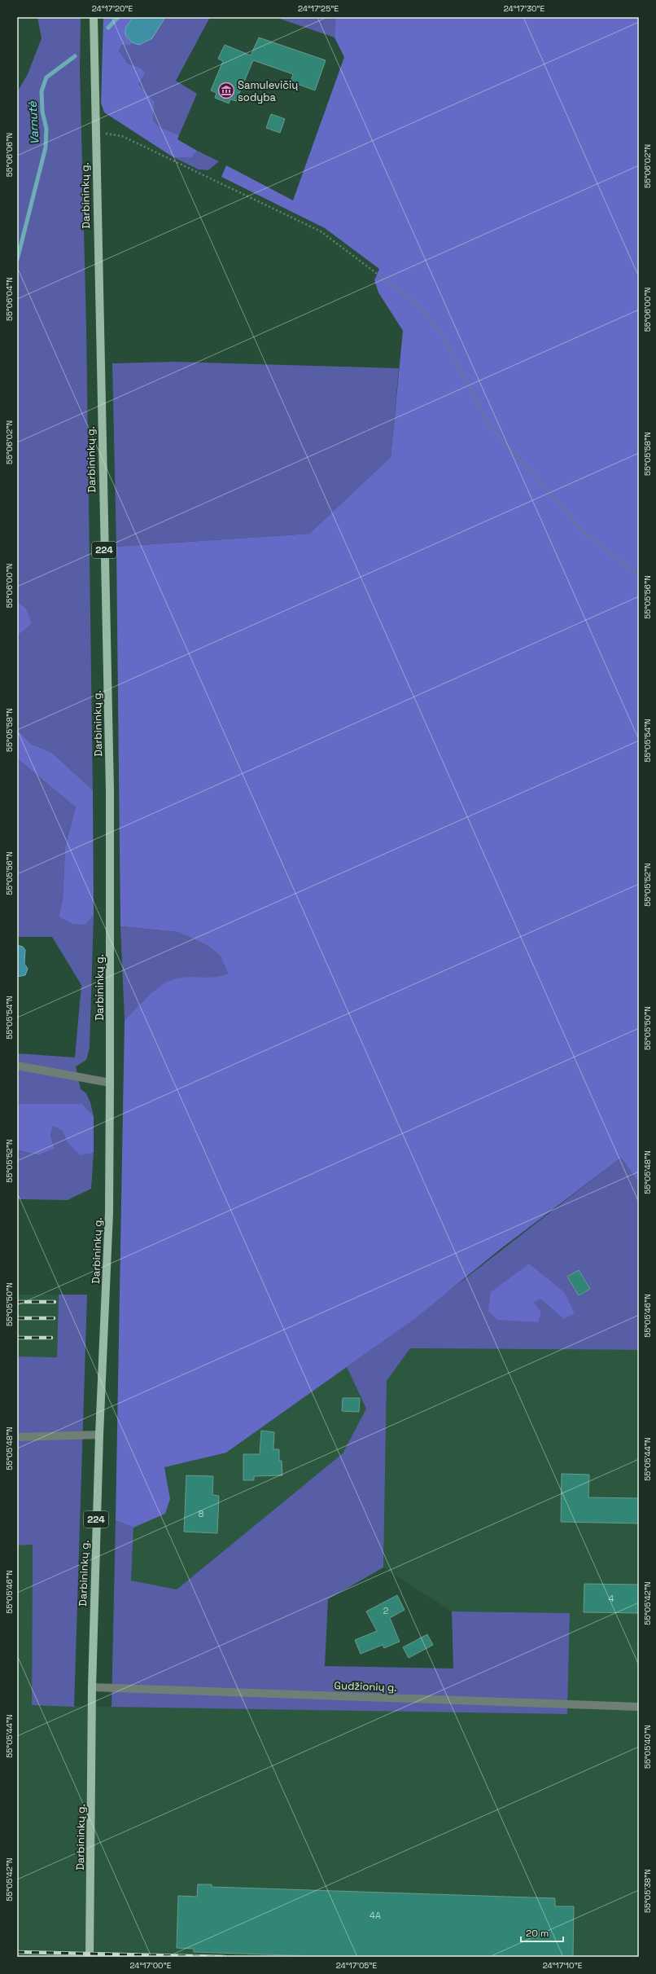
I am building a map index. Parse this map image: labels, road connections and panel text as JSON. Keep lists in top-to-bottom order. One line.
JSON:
{"streets":{"main road":["Darbininkų g.","224"],"street":["Gudžionių g."]},"crossings":[["Darbininkų g.","Gudžionių g."]],"water":["Varnutė"],"places":{"museum":["Samulevičių sodyba"]},"house_numbers":["8","4","2","4A"],"scale_bar":"20 m","coordinates":["24°17'20\"E","24°17'25\"E","24°17'30\"E","55°06'06\"N","55°06'02\"N","55°06'04\"N","55°06'00\"N","55°05'58\"N","55°05'56\"N","55°05'54\"N","55°05'52\"N","55°05'50\"N","55°05'48\"N","55°05'46\"N","55°05'44\"N","55°05'42\"N","55°05'40\"N","55°05'38\"N","24°17'00\"E","24°17'05\"E","24°17'10\"E"]}
